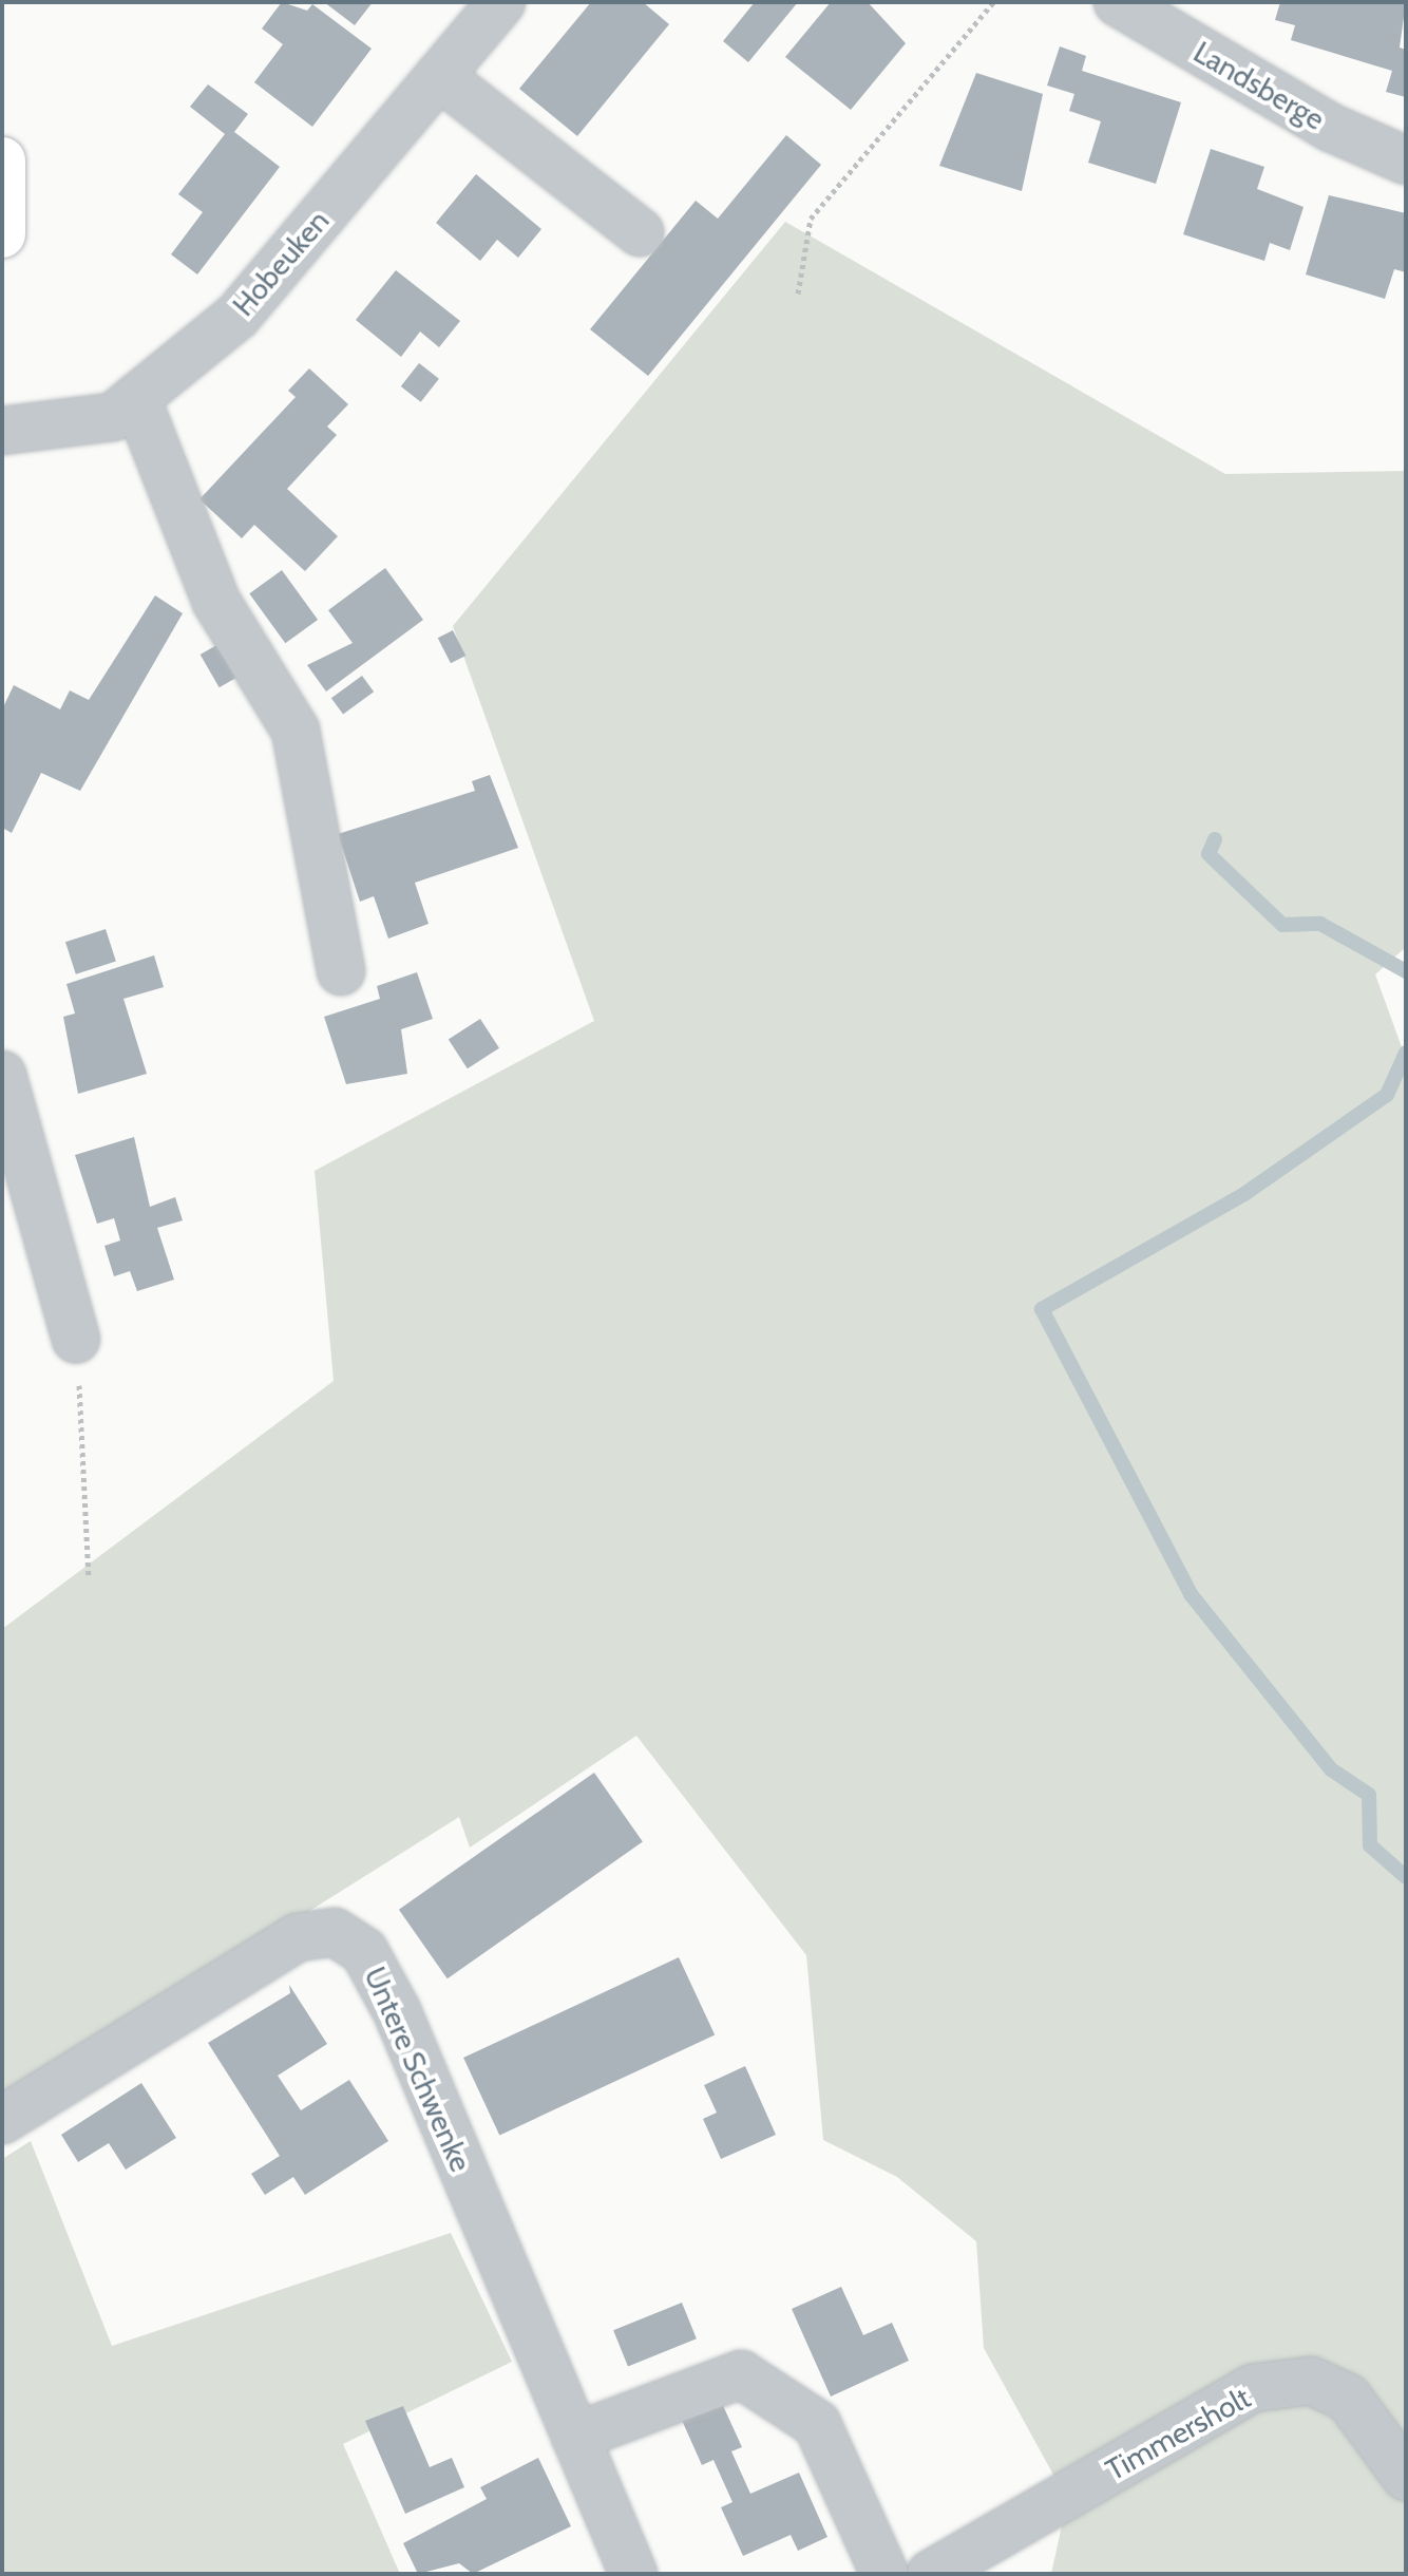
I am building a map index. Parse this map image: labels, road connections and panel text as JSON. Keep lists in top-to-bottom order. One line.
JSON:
{"streets":{"street":["Landsberge","Hobeuken","Untere Schwenke","Timmersholt"]}}
